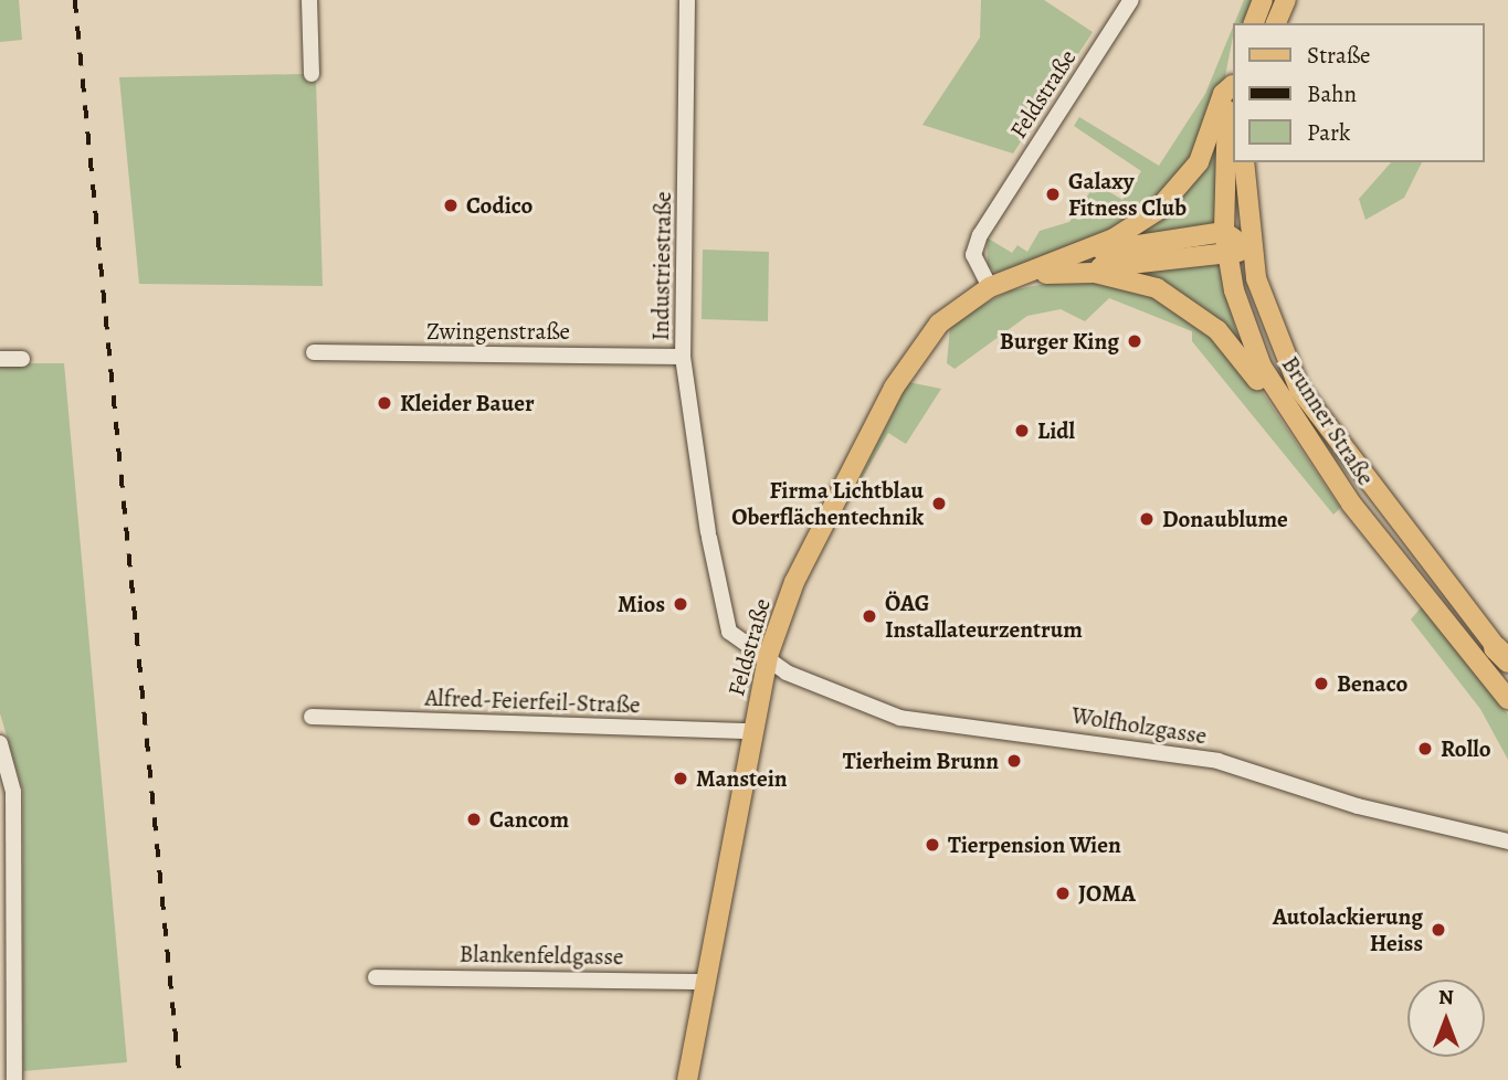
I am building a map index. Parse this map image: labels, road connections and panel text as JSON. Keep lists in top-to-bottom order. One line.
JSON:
{"streets":{"main road":["Feldstraße","Brunner Straße"],"street":["Industriestraße","Zwingenstraße","Alfred-Feierfeil-Straße","Wolfholzgasse","Blankenfeldgasse"]},"crossings":[["Feldstraße","Industriestraße"],["Feldstraße","Alfred-Feierfeil-Straße"],["Feldstraße","Wolfholzgasse"],["Feldstraße","Blankenfeldgasse"],["Industriestraße","Zwingenstraße"],["Industriestraße","Wolfholzgasse"]],"places":["Galaxy Fitness Club","Codico","Burger King","Kleider Bauer","Lidl","Firma Lichtblau Oberflächentechnik","Donaublume","Mios","ÖAG Installateurzentrum","Benaco","Rollo","Tierheim Brunn","Manstein","Cancom","Tierpension Wien","JOMA","Autolackierung Heiss"],"legend":["Straße","Bahn","Park"],"north":"top"}
